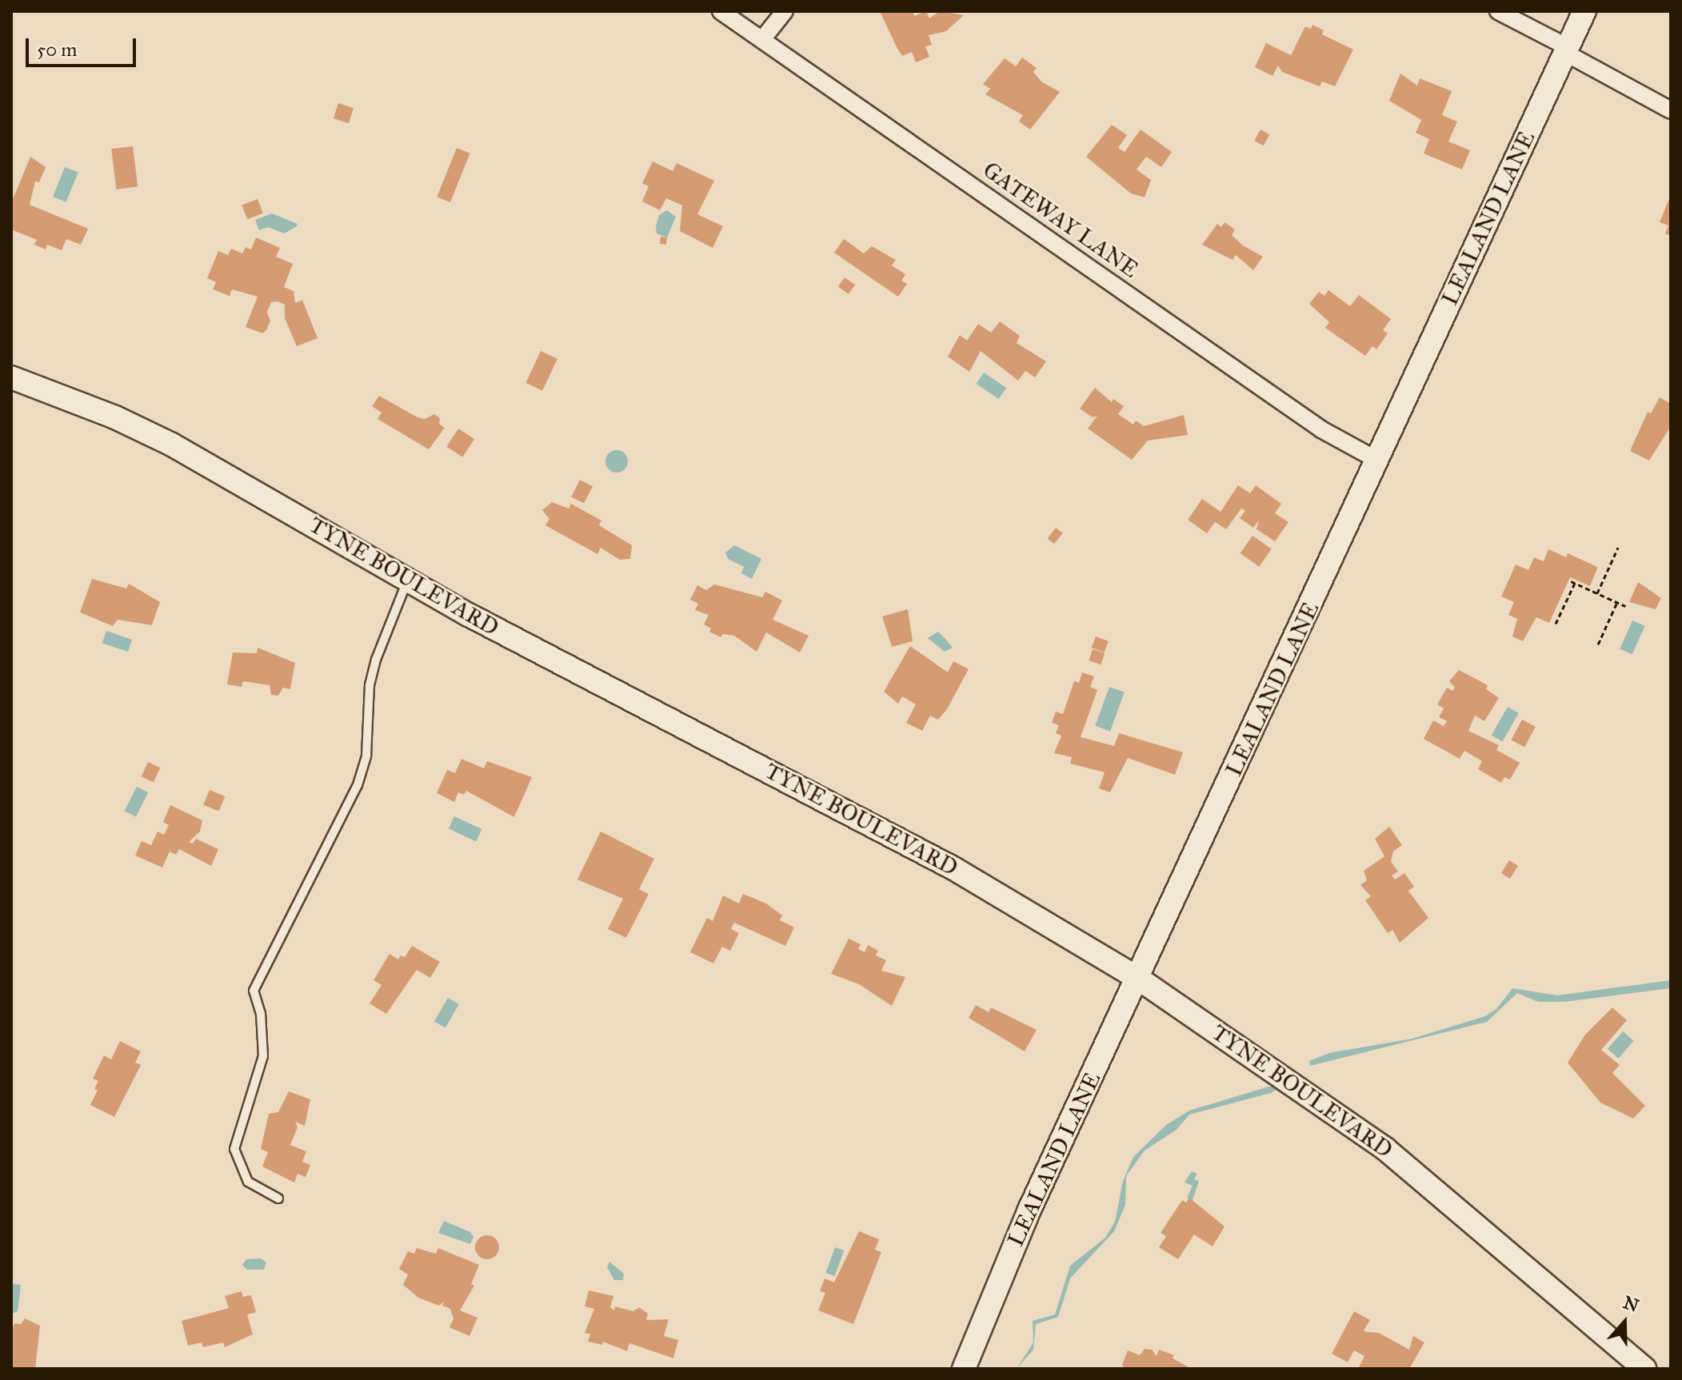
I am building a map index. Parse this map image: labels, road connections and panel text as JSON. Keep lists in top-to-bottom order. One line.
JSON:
{"streets":{"street":["LEALAND LANE","GATEWAY LANE","TYNE BOULEVARD"]},"crossings":[["LEALAND LANE","GATEWAY LANE"],["LEALAND LANE","TYNE BOULEVARD"]],"scale_bar":"50 m","north":"top"}
